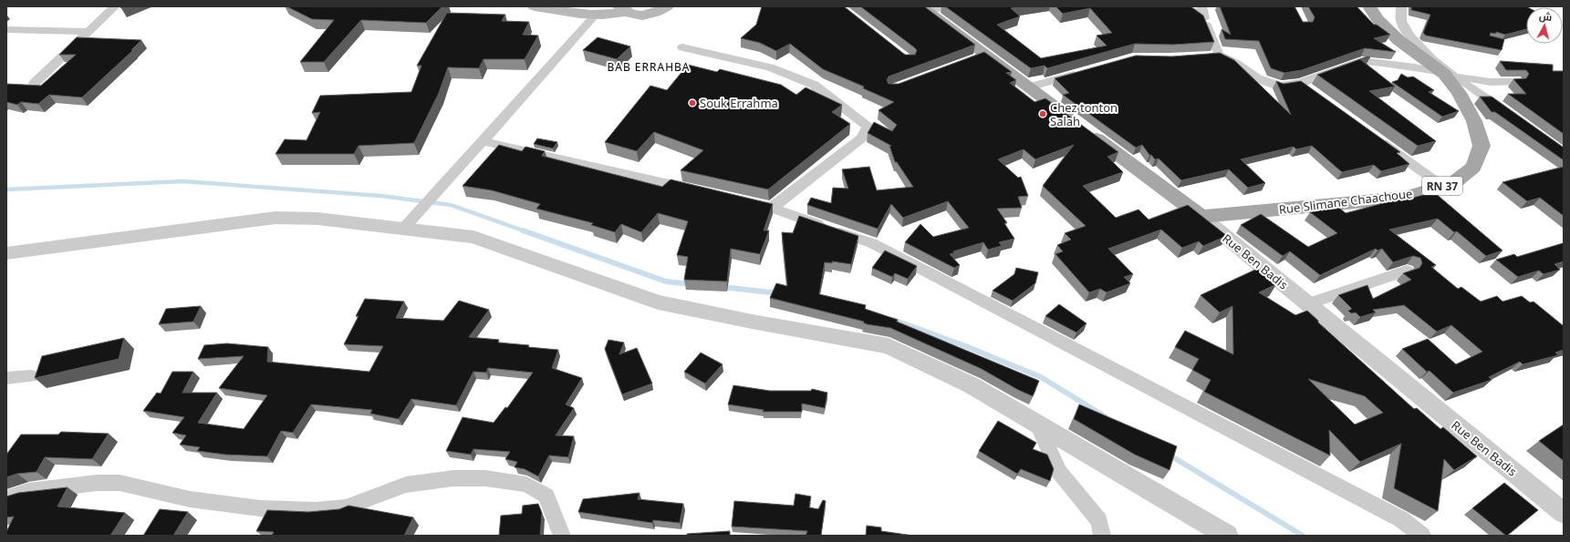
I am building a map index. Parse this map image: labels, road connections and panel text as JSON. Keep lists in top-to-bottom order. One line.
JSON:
{"streets":{"main road":["RN 37","Rue Slimane Chaachoue","Rue Ben Badis"]},"crossings":[["Rue Slimane Chaachoue","Rue Ben Badis"]],"districts":["BAB ERRAHBA"],"places":["Souk Errahma","Chez tonton Salah"],"north":"top"}
